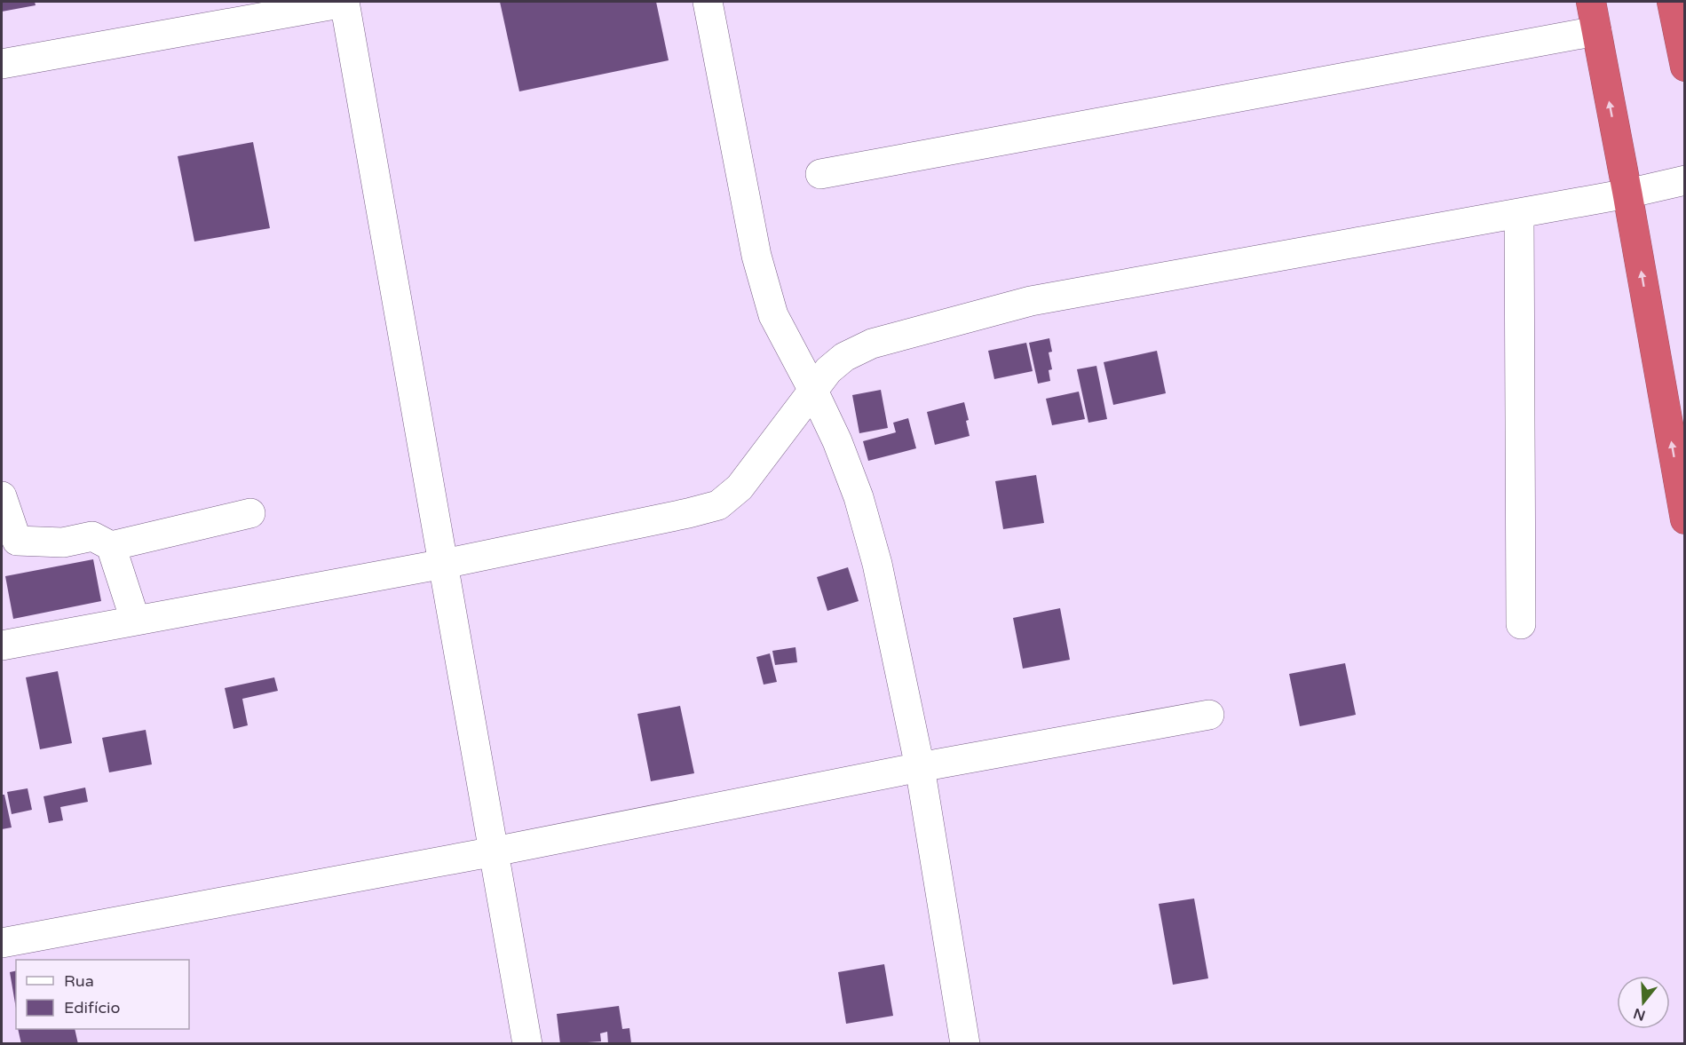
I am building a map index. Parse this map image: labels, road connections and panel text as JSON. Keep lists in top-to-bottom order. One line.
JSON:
{"legend":["Rua","Edifício"],"north":"bottom"}
